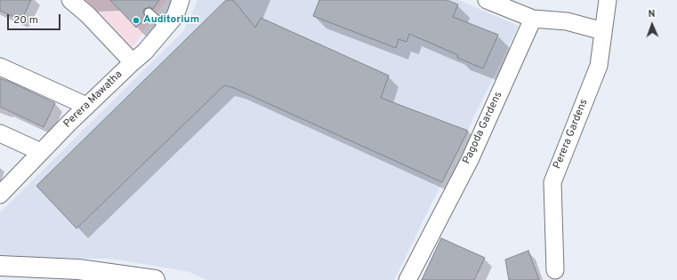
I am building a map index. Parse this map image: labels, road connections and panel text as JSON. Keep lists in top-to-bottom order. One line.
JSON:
{"streets":{"street":["Perera Mawatha","Pagoda Gardens","Perera Gardens"]},"places":["Auditorium"],"scale_bar":"20 m","north":"top"}
